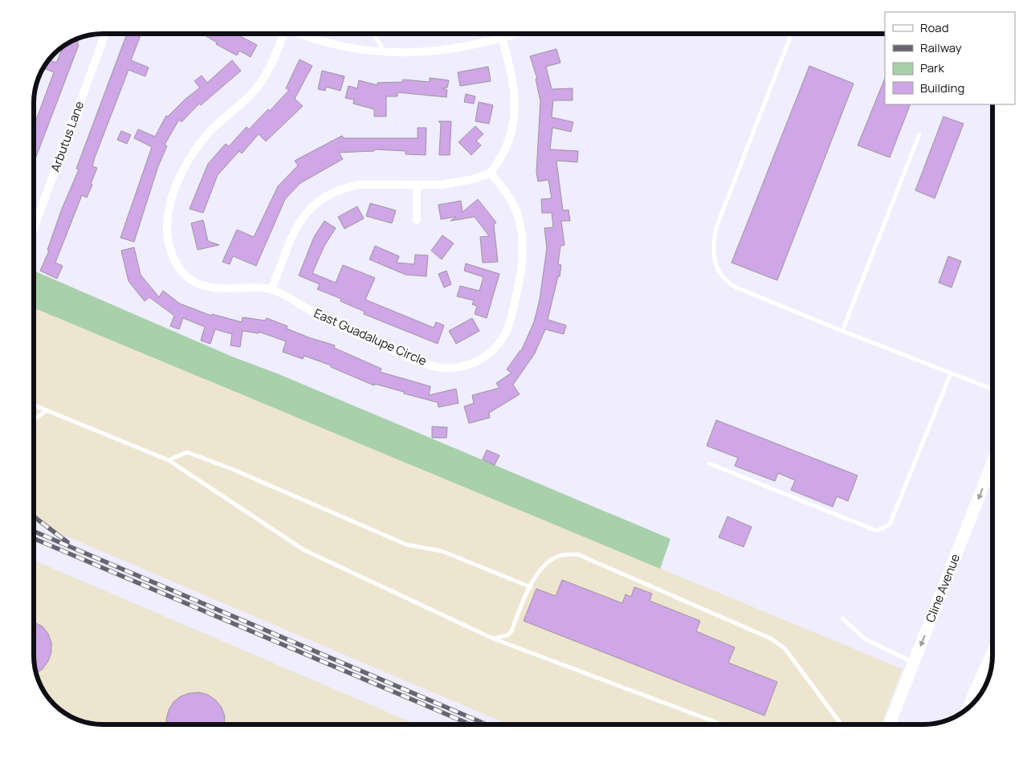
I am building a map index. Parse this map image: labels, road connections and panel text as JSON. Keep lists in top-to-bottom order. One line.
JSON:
{"streets":{"main road":["Cline Avenue"],"street":["Arbutus Lane","East Guadalupe Circle"]},"one_way":["Cline Avenue"],"legend":["Road","Railway","Park","Building"]}
